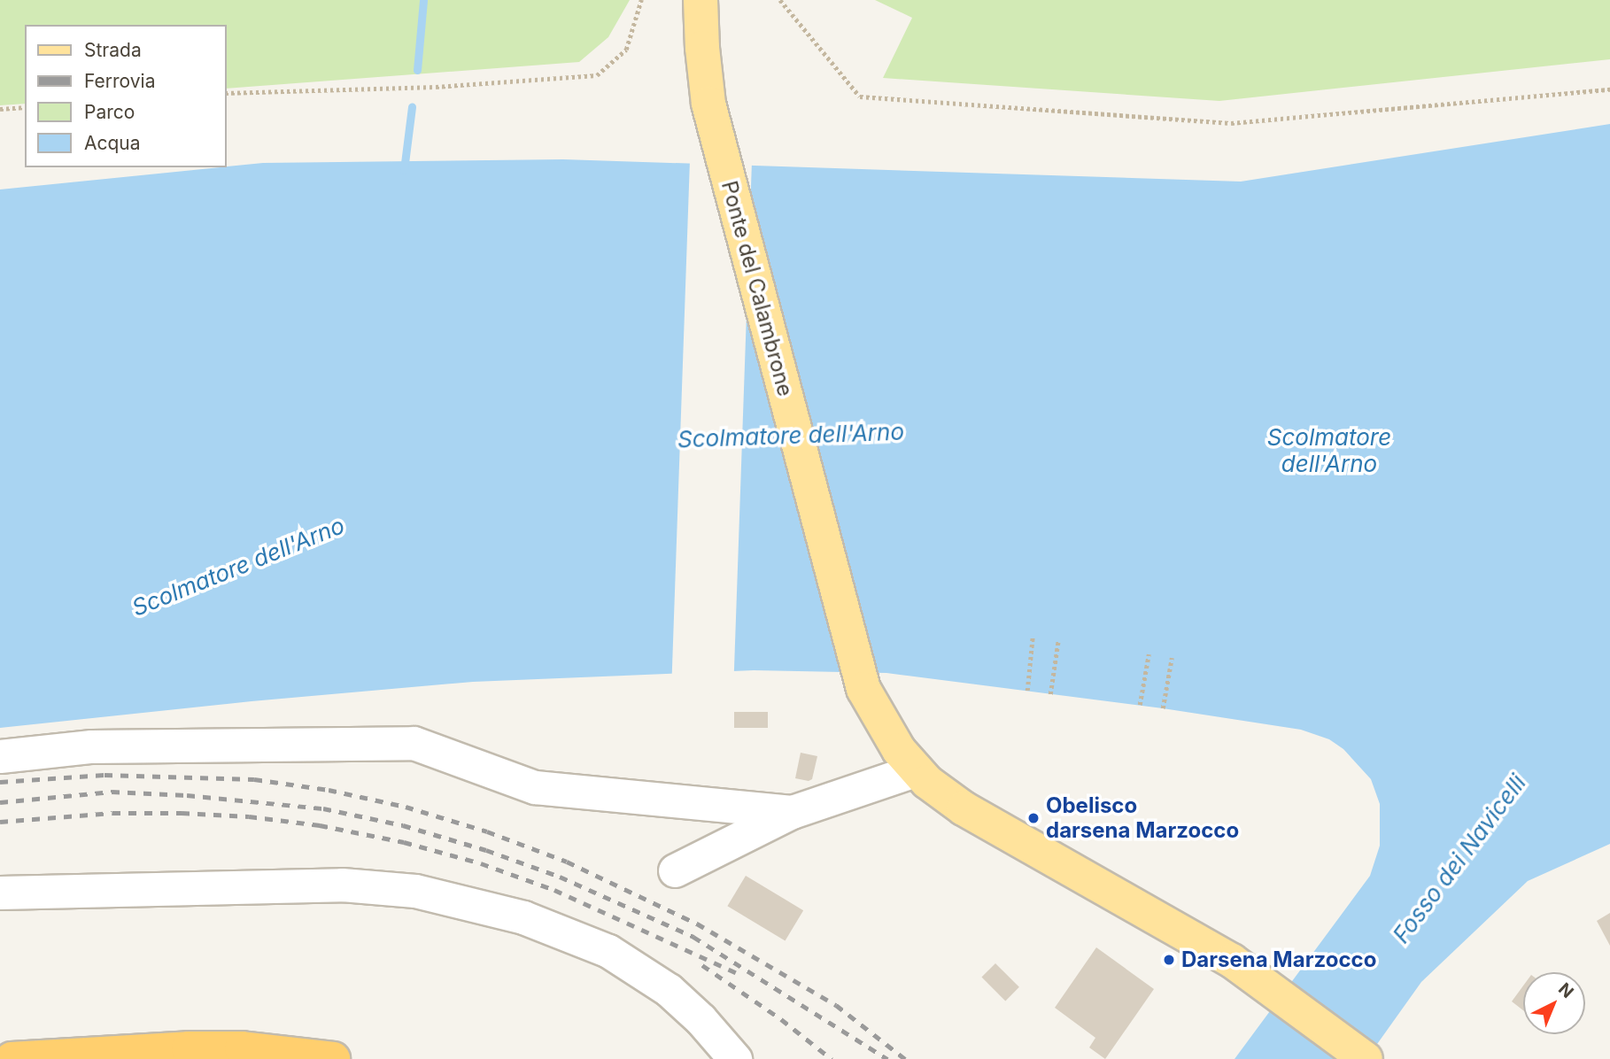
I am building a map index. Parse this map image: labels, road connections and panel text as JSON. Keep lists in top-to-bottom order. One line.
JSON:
{"streets":{"main road":["Ponte del Calambrone"]},"water":["Scolmatore dell'Arno","Fosso dei Navicelli"],"places":["Obelisco darsena Marzocco","Darsena Marzocco"],"legend":["Strada","Ferrovia","Parco","Acqua"],"north":"top right"}
